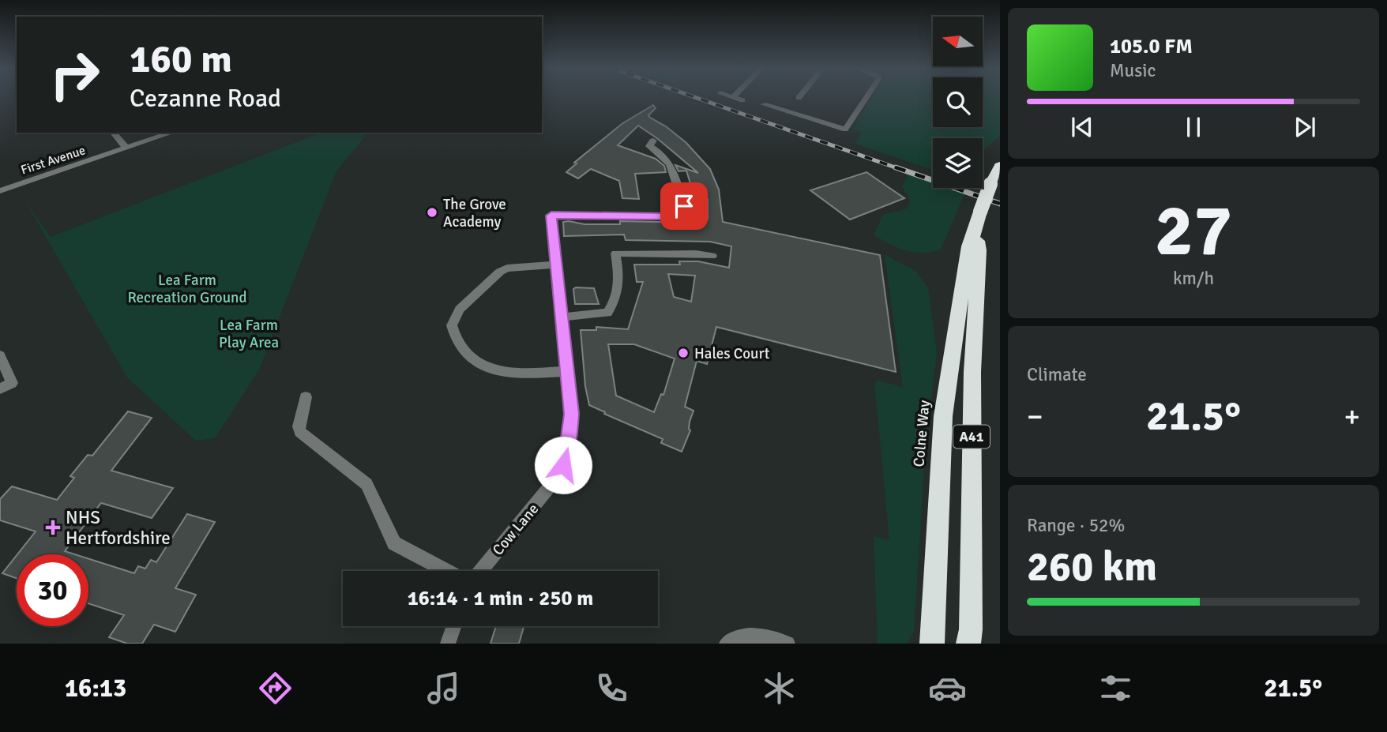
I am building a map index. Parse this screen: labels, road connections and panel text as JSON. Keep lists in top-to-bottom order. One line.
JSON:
{"streets":{"highway":["Colne Way","A41"],"street":["First Avenue","Cow Lane"]},"parks":["Lea Farm Recreation Ground","Lea Farm Play Area"],"places":{"other":["The Grove Academy","Hales Court"],"health":["NHS Hertfordshire"]},"north":"left","page":{"turn":["160 m","Cezanne Road"],"song":["105.0 FM","Music"],"tile":[["27","km/h"],"Climate",["Range · 52%","260 km"]],"heat":["−","21.5°","+"],"limit":"30","trip":"16:14 · 1 min · 250 m","tabs":["16:13","21.5°"]}}
